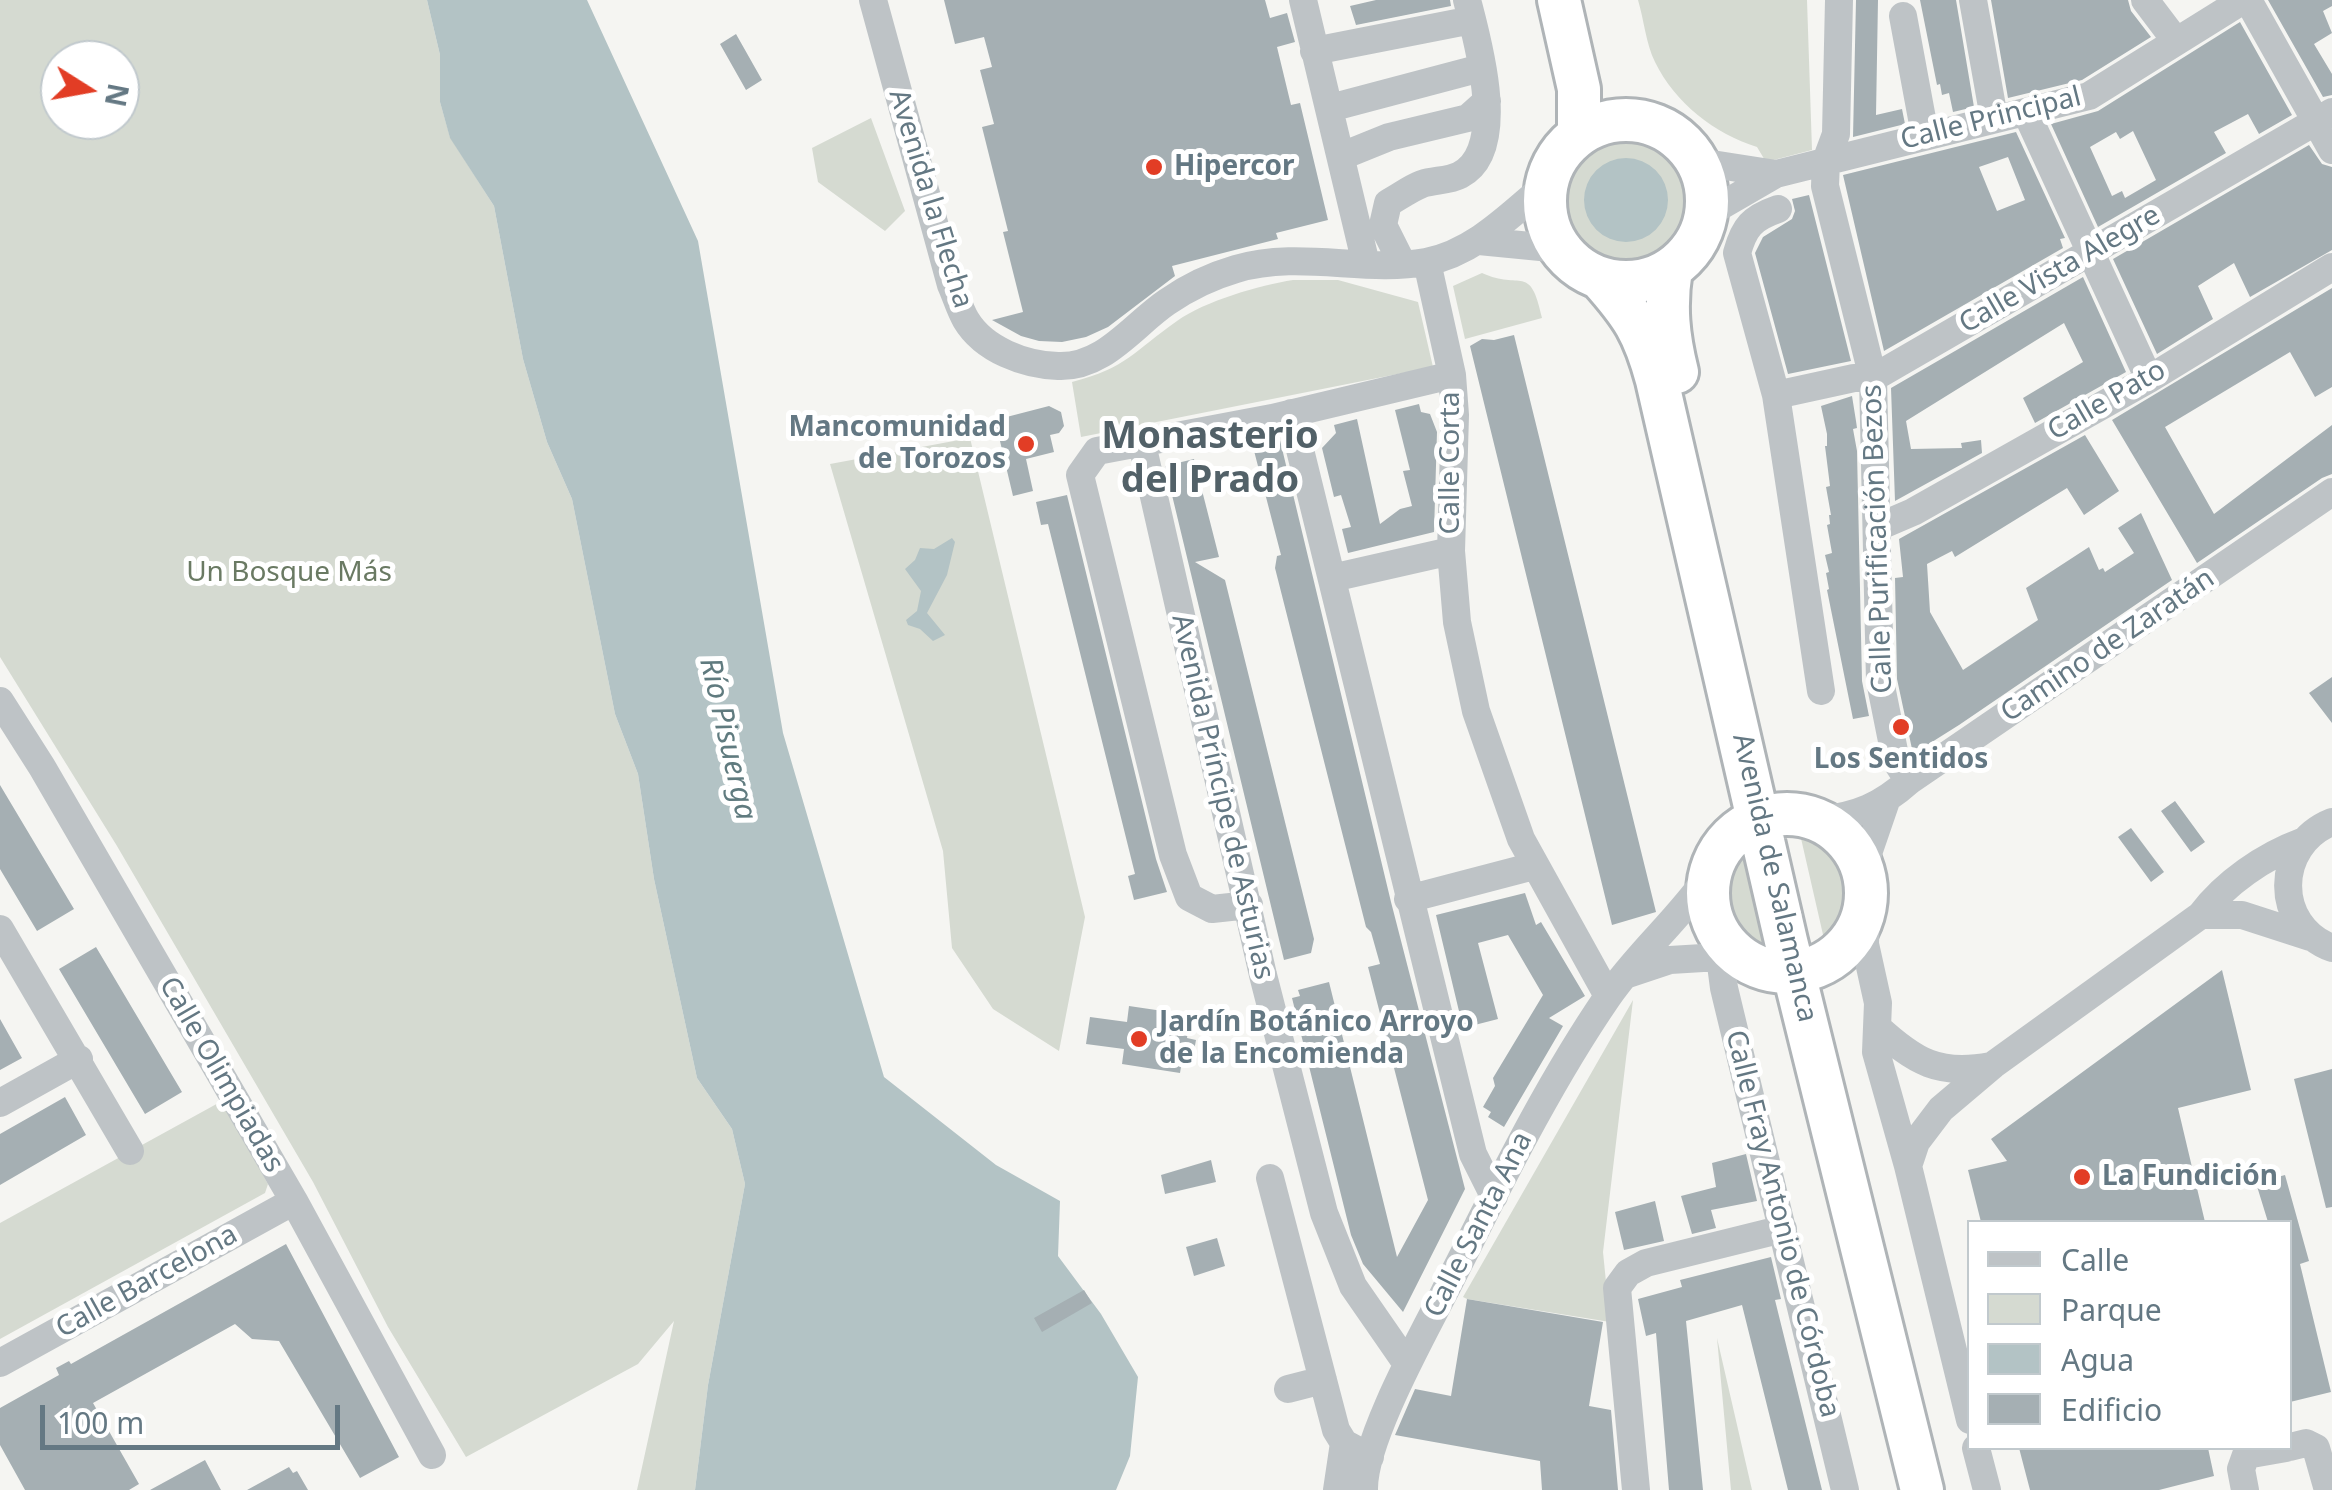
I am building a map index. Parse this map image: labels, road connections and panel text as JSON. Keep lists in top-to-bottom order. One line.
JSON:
{"streets":{"highway":["Avenida de Salamanca"],"street":["Calle Principal","Avenida la Flecha","Calle Vista Alegre","Calle Pato","Calle Corta","Calle Purificación Bezos","Camino de Zaratán","Avenida Príncipe de Asturias","Calle Olimpiadas","Calle Fray Antonio de Córdoba","Calle Santa Ana","Calle Barcelona"]},"crossings":[["Calle Principal","Avenida la Flecha"],["Calle Principal","Calle Purificación Bezos"],["Calle Principal","Avenida de Salamanca"],["Avenida la Flecha","Calle Corta"],["Avenida la Flecha","Avenida de Salamanca"],["Calle Vista Alegre","Calle Purificación Bezos"],["Calle Pato","Calle Purificación Bezos"],["Calle Corta","Calle Santa Ana"],["Calle Purificación Bezos","Camino de Zaratán"],["Camino de Zaratán","Avenida de Salamanca"],["Avenida Príncipe de Asturias","Calle Santa Ana"],["Calle Olimpiadas","Calle Barcelona"]],"districts":["Monasterio del Prado"],"water":["Río Pisuerga"],"parks":["Un Bosque Más"],"places":["Hipercor","Mancomunidad de Torozos","Los Sentidos","Jardín Botánico Arroyo de la Encomienda","La Fundición"],"legend":["Calle","Parque","Agua","Edificio"],"scale_bar":"100 m","north":"right"}
